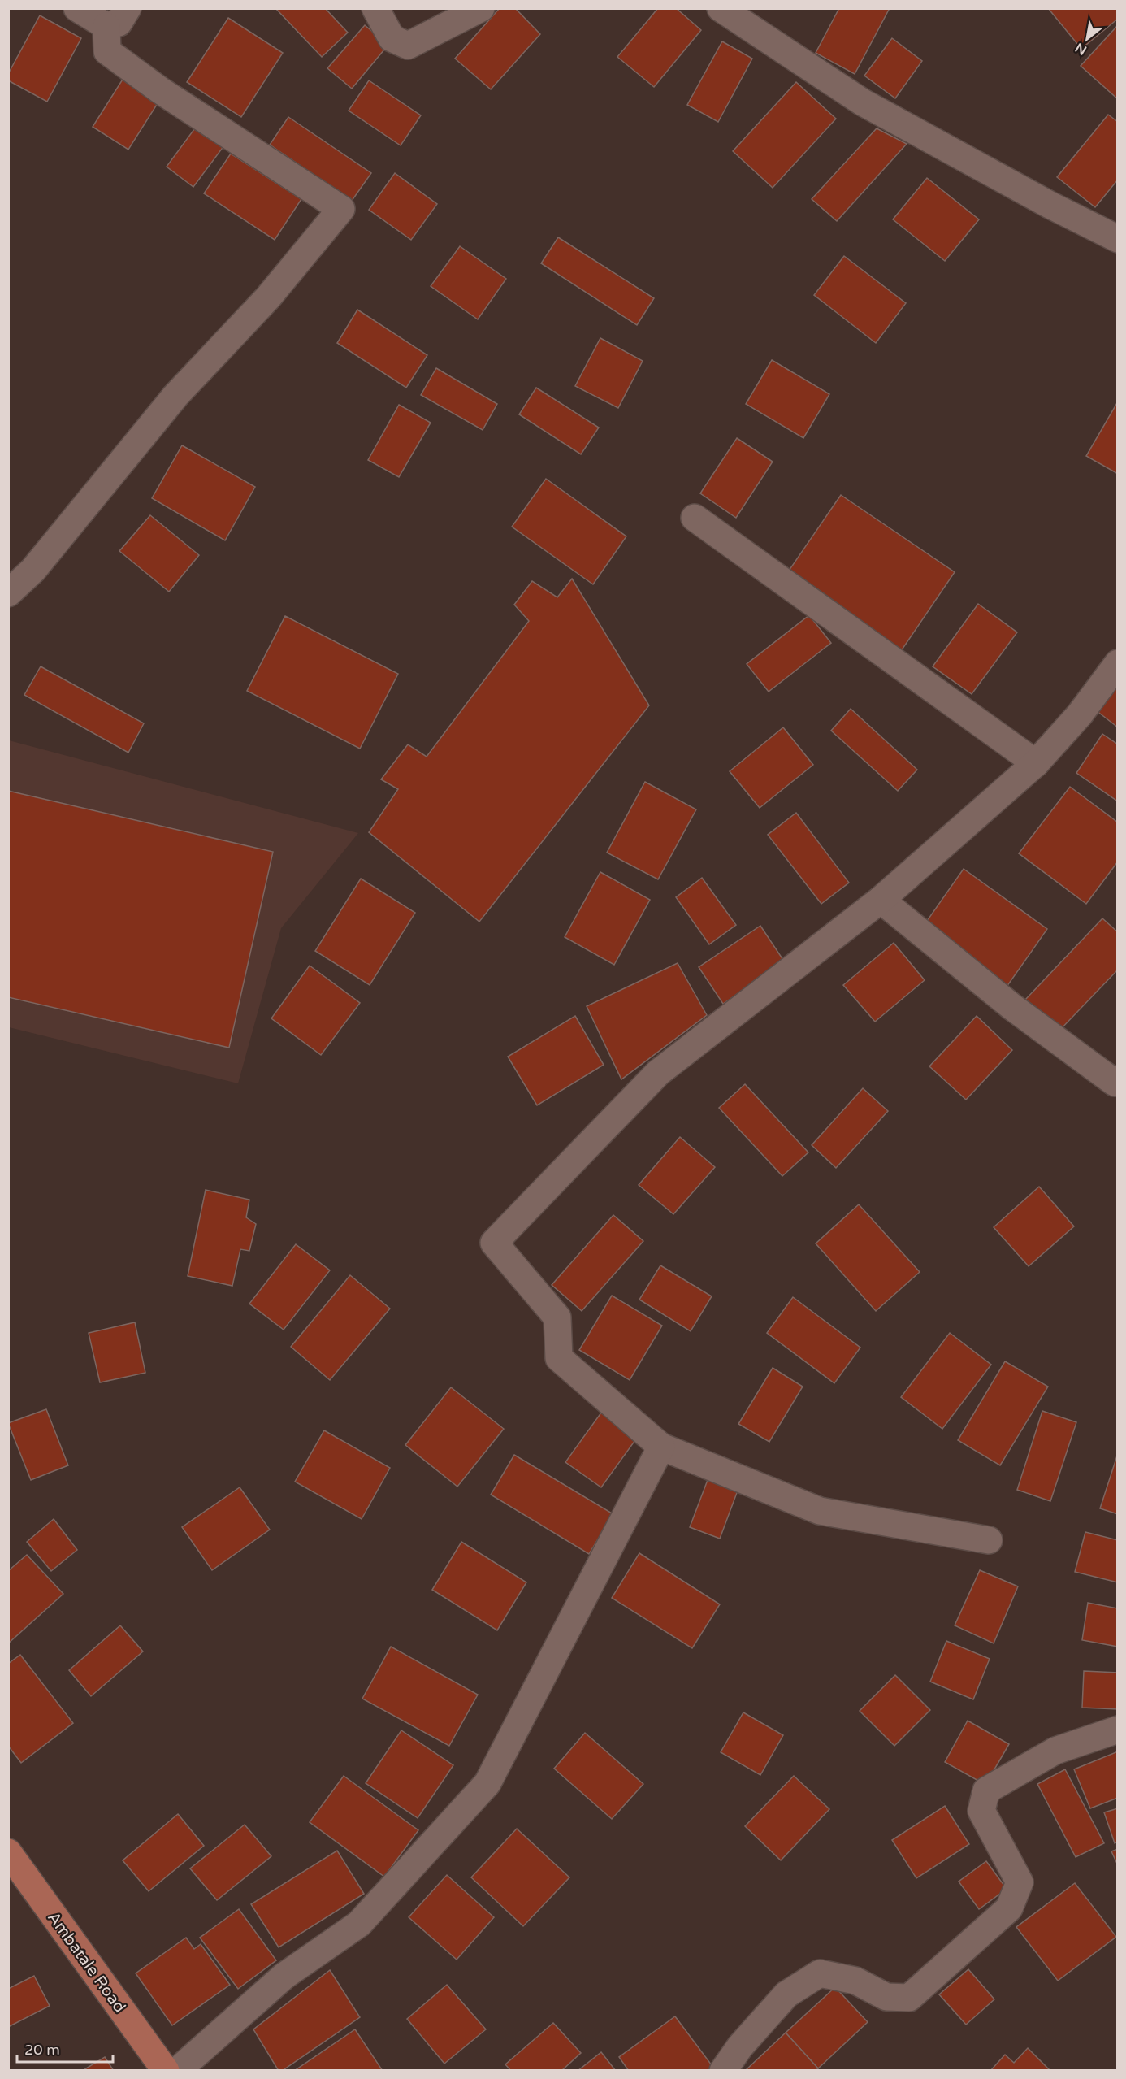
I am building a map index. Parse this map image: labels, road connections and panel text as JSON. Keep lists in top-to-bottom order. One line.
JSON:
{"streets":{"main road":["Ambatale Road"]},"scale_bar":"20 m","north":"bottom left"}
